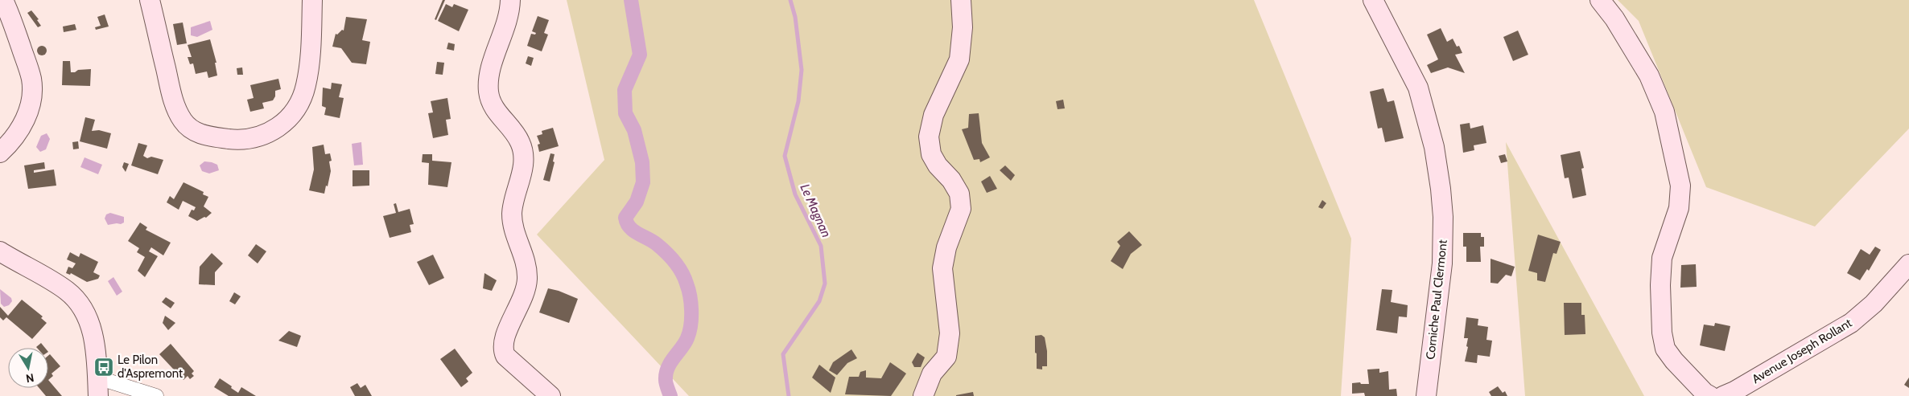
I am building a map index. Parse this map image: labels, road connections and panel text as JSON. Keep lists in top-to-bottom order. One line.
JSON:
{"streets":{"street":["Corniche Paul Clermont","Avenue Joseph Rollant"]},"water":["Le Magnan"],"places":{"bus stop":["Le Pilon d'Aspremont"]},"north":"bottom"}
